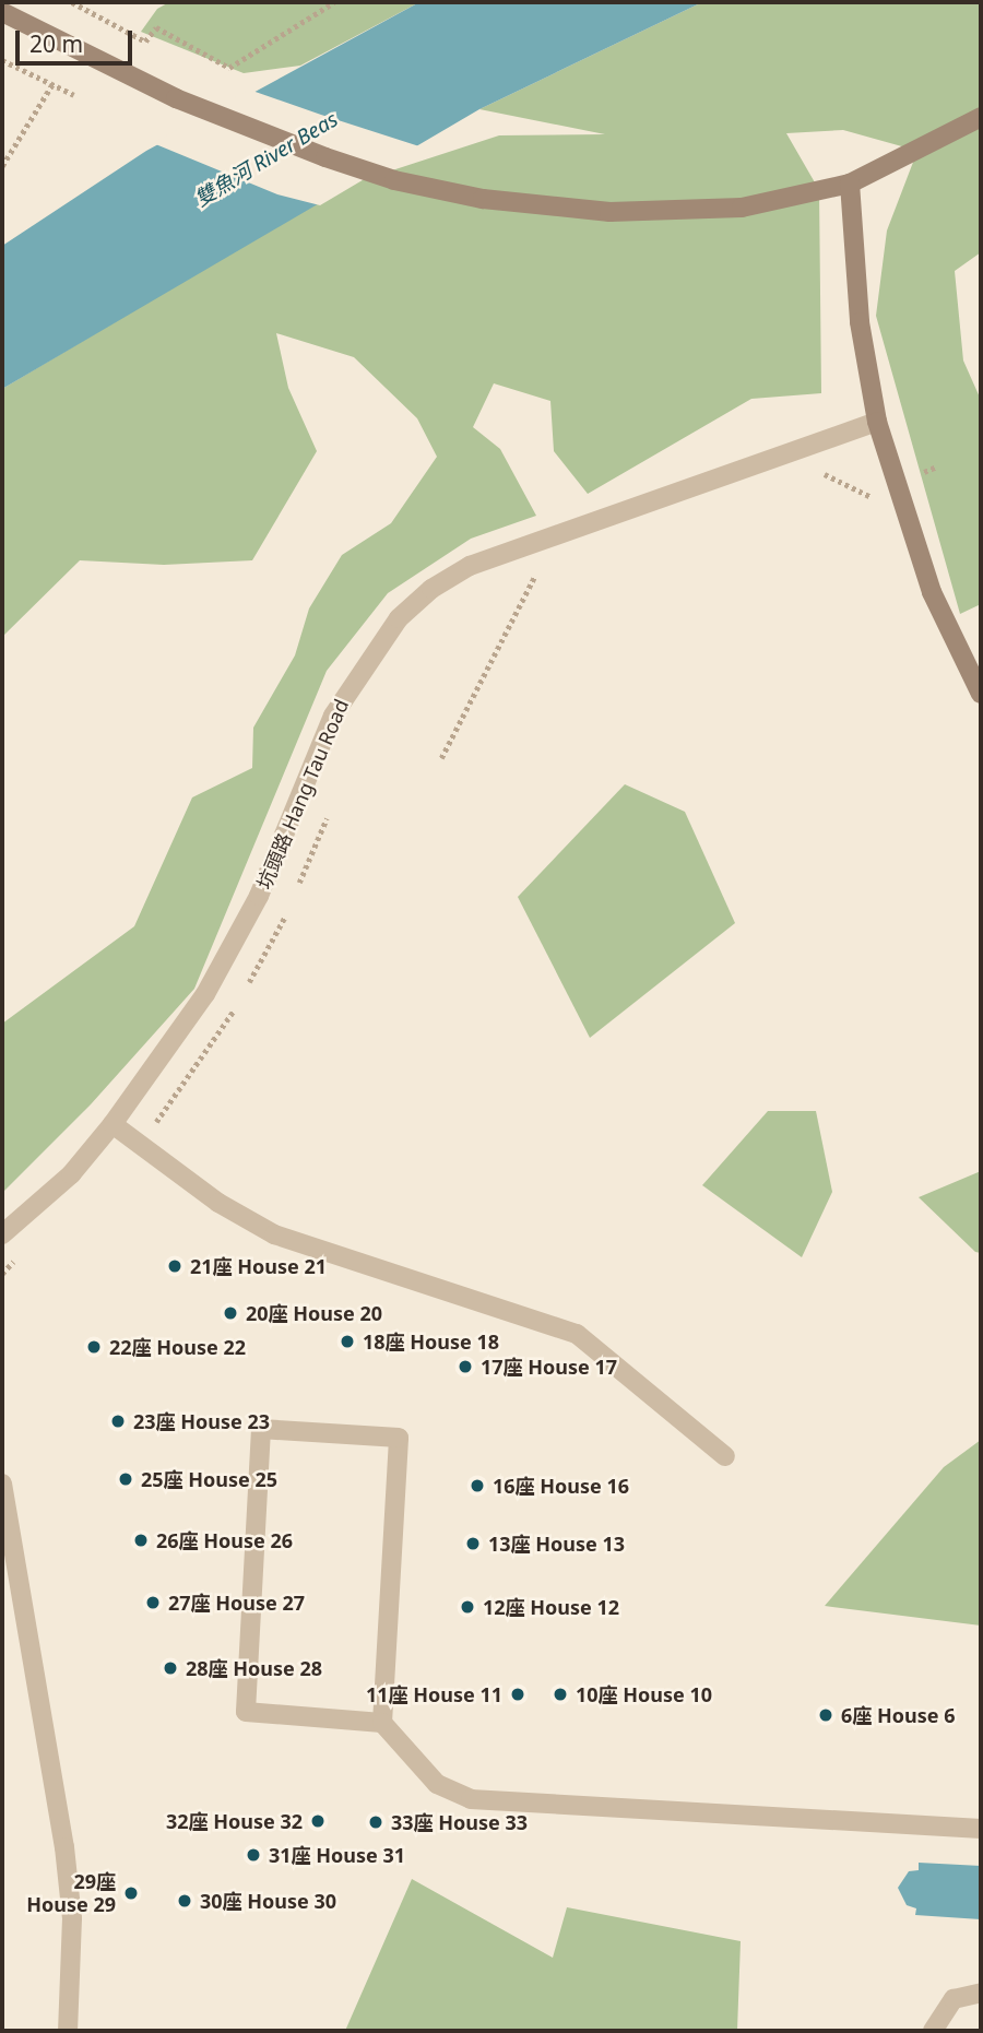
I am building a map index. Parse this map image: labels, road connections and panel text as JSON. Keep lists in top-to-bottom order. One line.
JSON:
{"streets":{"street":["坑頭路 Hang Tau Road"]},"water":["雙魚河 River Beas"],"places":["21座 House 21","20座 House 20","18座 House 18","22座 House 22","17座 House 17","23座 House 23","25座 House 25","16座 House 16","26座 House 26","13座 House 13","27座 House 27","12座 House 12","28座 House 28","11座 House 11","10座 House 10","6座 House 6","32座 House 32","33座 House 33","31座 House 31","29座 House 29","30座 House 30"],"scale_bar":"20 m"}
